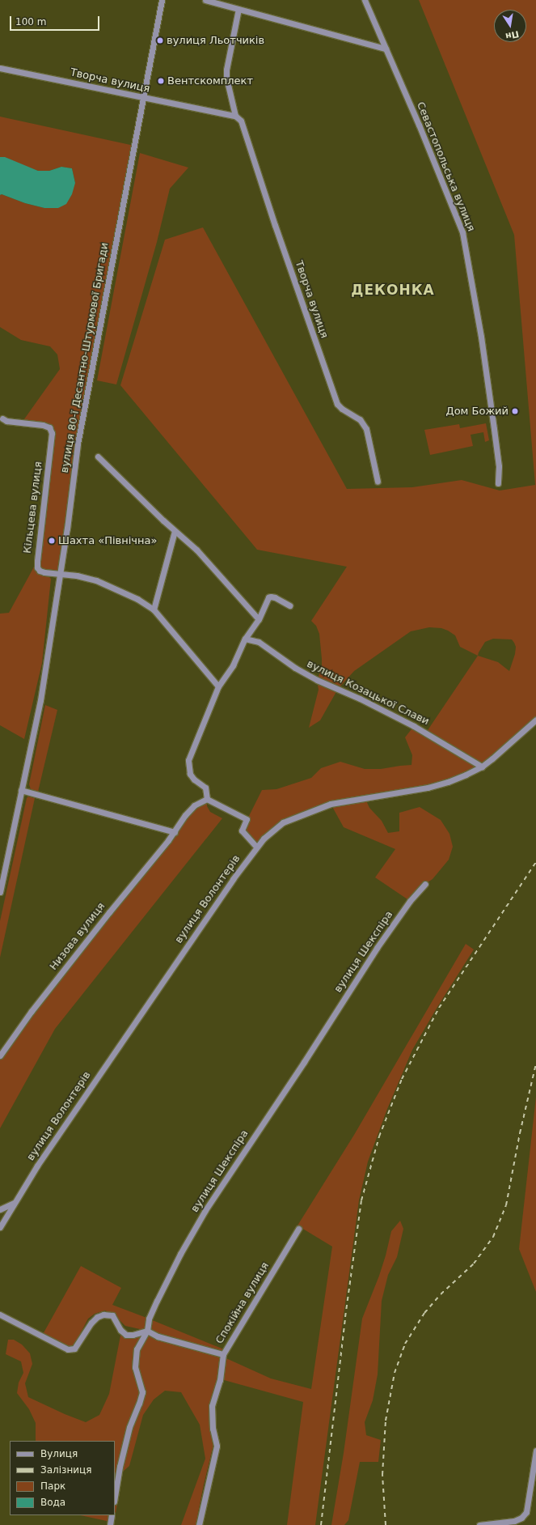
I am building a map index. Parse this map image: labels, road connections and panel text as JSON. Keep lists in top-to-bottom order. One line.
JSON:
{"streets":{"street":["Творча вулиця","Севастопольська вулиця","вулиця 80-ї Десантно-Штурмової Бригади","Кільцева вулиця","вулиця Козацької Слави","вулиця Волонтерів","Низова вулиця","вулиця Шекспіра","Спокійна вулиця"]},"crossings":[["Творча вулиця","вулиця 80-ї Десантно-Штурмової Бригади"],["вулиця 80-ї Десантно-Штурмової Бригади","Кільцева вулиця"],["вулиця Козацької Слави","вулиця Волонтерів"]],"districts":["ДЕКОНКА"],"places":["вулиця Льотчиків","Вентскомплект","Дом Божий","Шахта «Північна»"],"legend":["Вулиця","Залізниця","Парк","Вода"],"scale_bar":"100 m","north":"bottom"}
